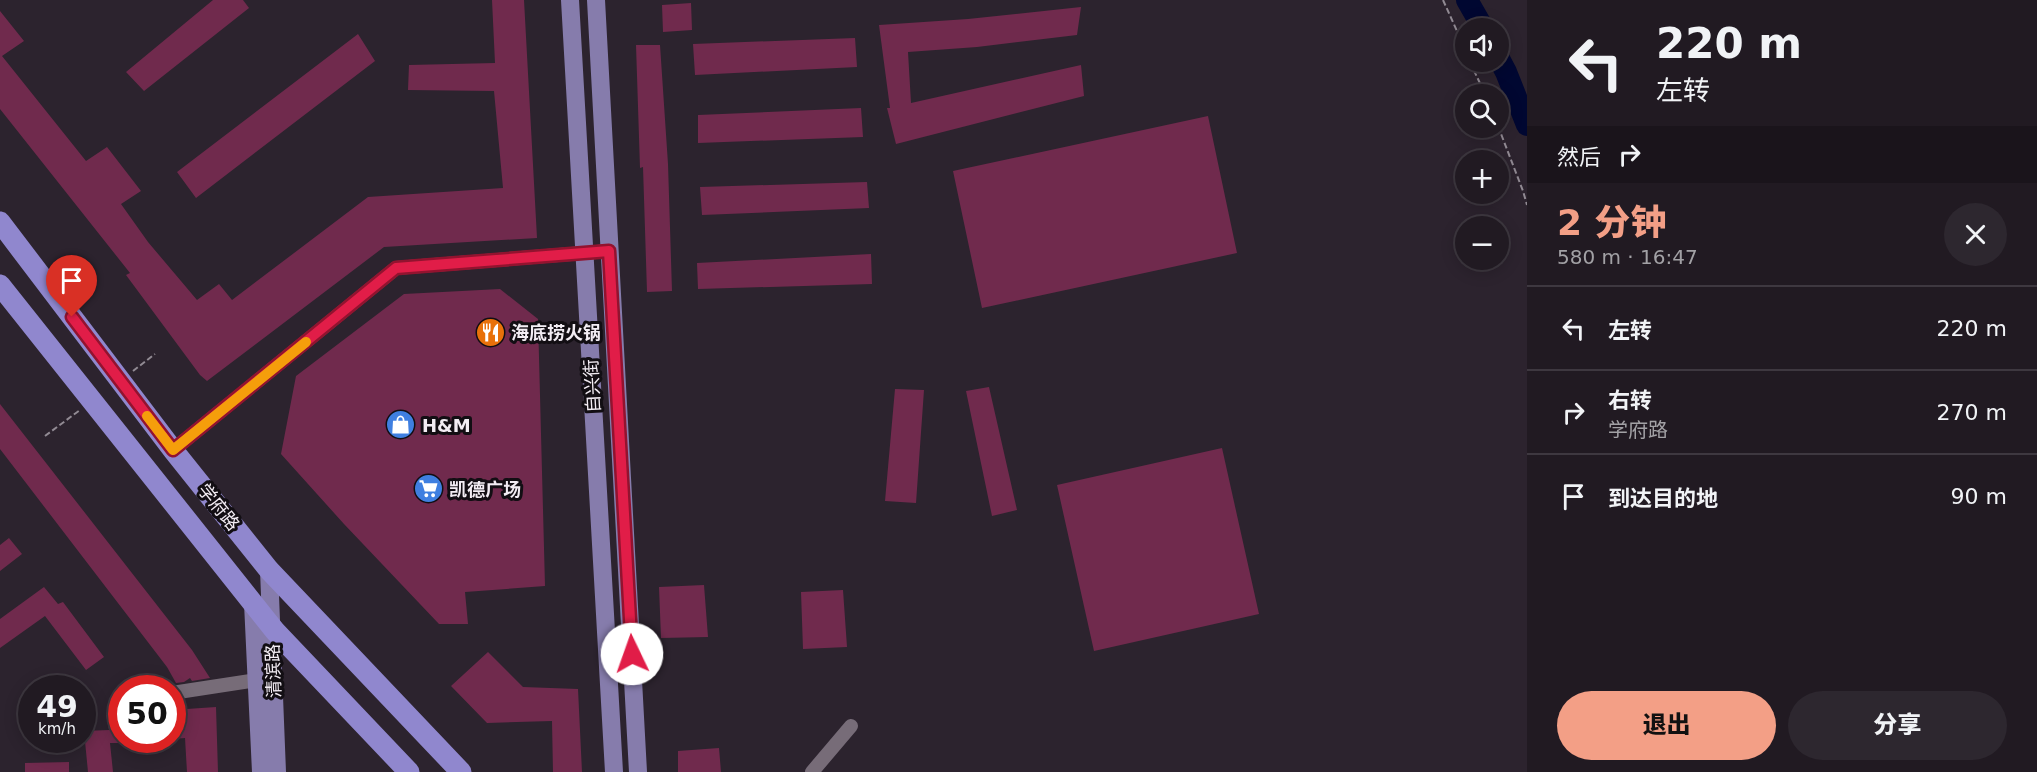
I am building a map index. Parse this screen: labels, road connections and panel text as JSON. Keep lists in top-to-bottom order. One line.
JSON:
{"streets":{"highway":["学府路"],"main road":["自兴街","清滨路"]},"crossings":[["学府路","清滨路"]],"places":{"restaurant":["海底捞火锅"],"shop":["H&M"],"supermarket":["凯德广场"]},"page":{"turn":["220 m","左转"],"map_buttons":["+","−"],"then":"然后","heading":["2 分钟","580 m · 16:47"],"list":[{"name":"左转","value":"220 m"},{"name":"右转","note":"学府路","value":"270 m"},{"name":"到达目的地","value":"90 m"}],"speed":"49 km/h","limit":"50","buttons":["退出","分享"]}}
